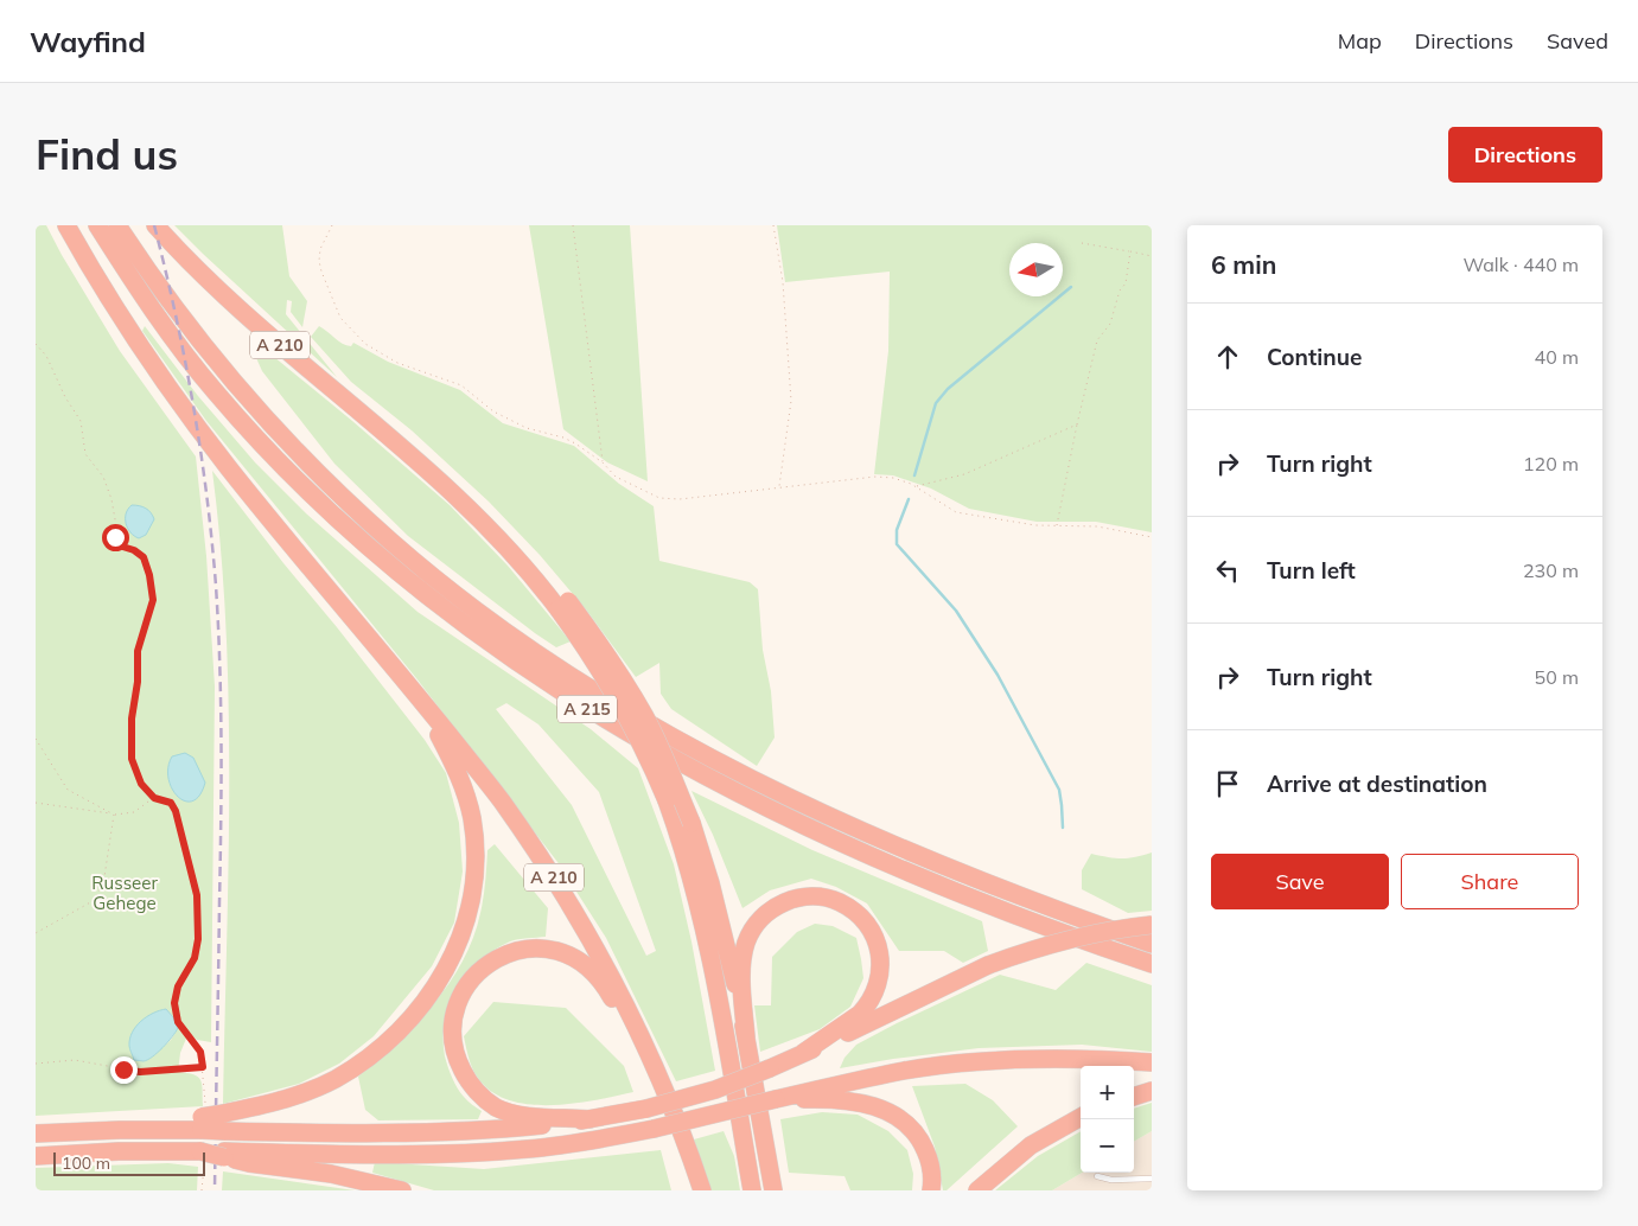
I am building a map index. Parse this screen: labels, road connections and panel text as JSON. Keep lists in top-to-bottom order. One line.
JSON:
{"streets":{"highway":["A 210","A 215"]},"parks":["Russeer Gehege"],"scale_bar":"100 m","north":"left","page":{"header":"Wayfind","nav":["Map","Directions","Saved"],"buttons":["Directions",["Save","Share"]],"title":"Find us","heading":["6 min","Walk · 440 m"],"list":[["Continue","40 m"],["Turn right","120 m"],["Turn left","230 m"],["Turn right","50 m"],"Arrive at destination"],"map_buttons":["+","−"],"scale":"100 m"}}
